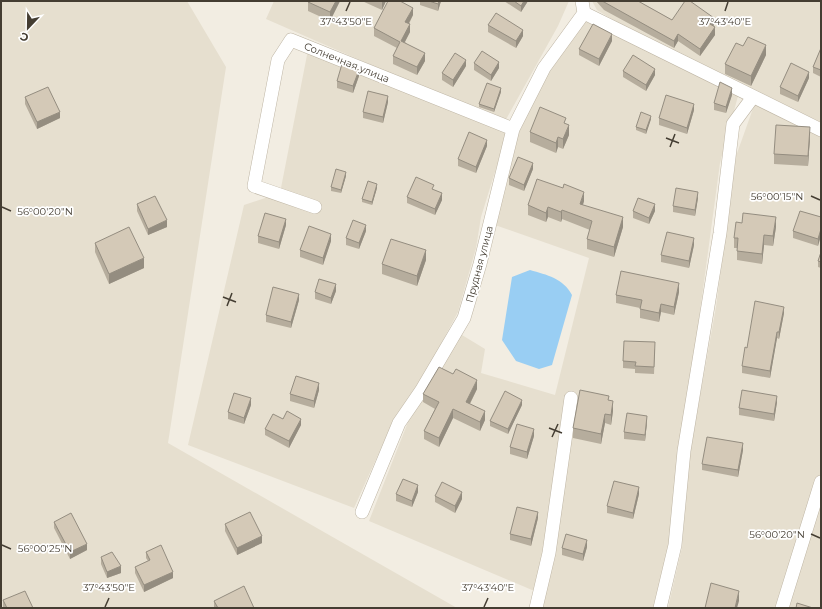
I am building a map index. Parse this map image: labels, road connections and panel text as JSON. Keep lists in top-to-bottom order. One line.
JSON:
{"streets":{"street":["Солнечная улица","Прудная улица"]},"crossings":[["Солнечная улица","Прудная улица"]],"north":"bottom","coordinates":["37°43'50\"E","37°43'40\"E","56°00'15\"N","56°00'20\"N","56°00'25\"N"]}
